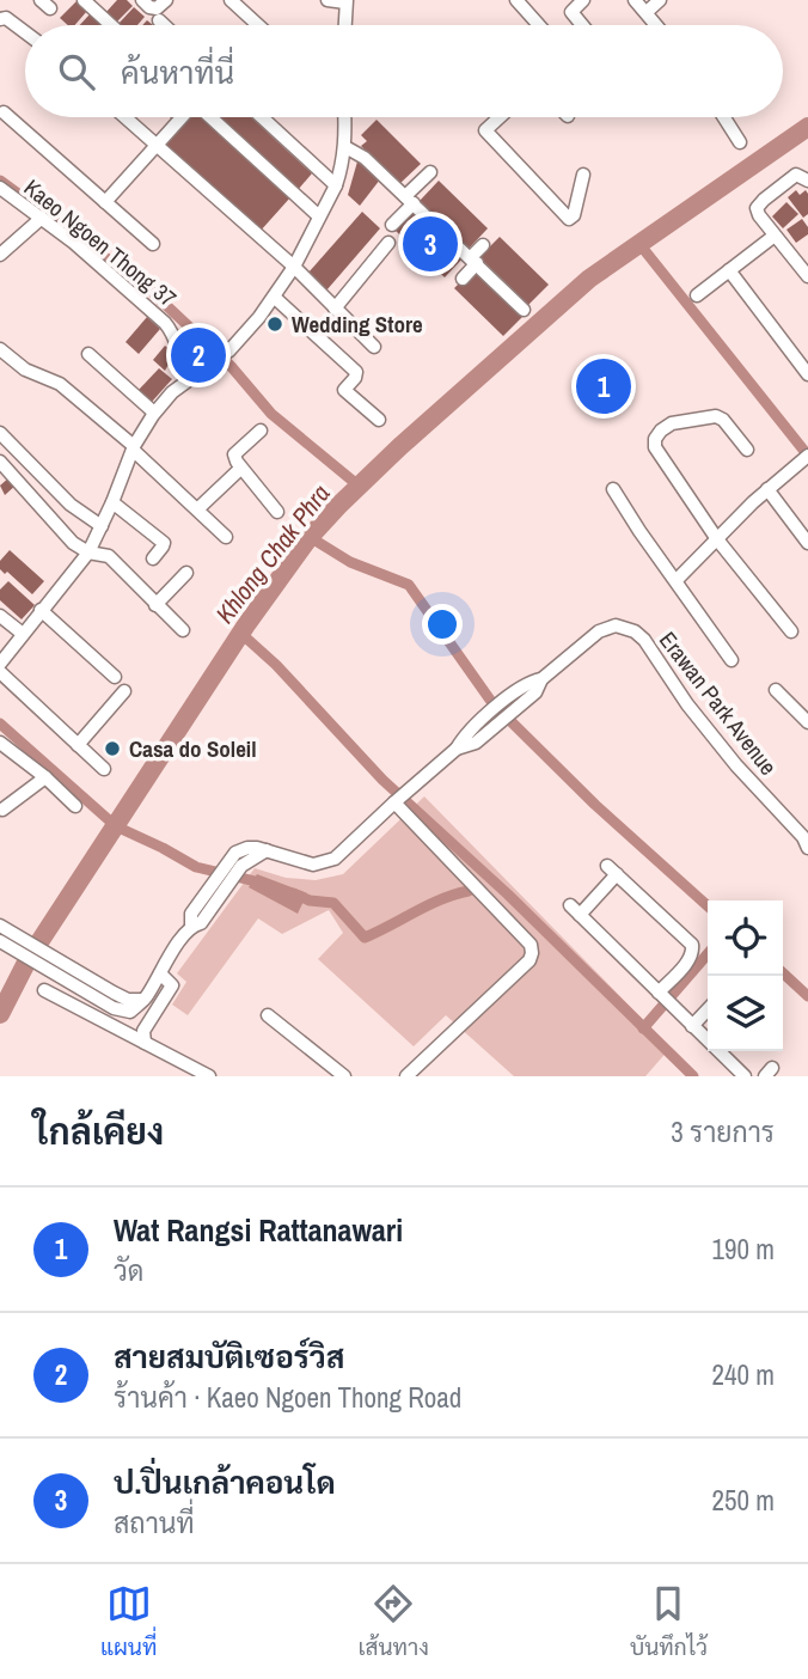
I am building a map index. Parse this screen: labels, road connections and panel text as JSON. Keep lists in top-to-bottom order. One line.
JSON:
{"streets":{"street":["Kaeo Ngoen Thong 37","Erawan Park Avenue"]},"water":["Khlong Chak Phra"],"places":["Wedding Store","Casa do Soleil"],"page":{"search":"ค้นหาที่นี่","pins":["3","2","1"],"heading":["ใกล้เคียง","3 รายการ"],"list":[{"mark":"1","name":"Wat Rangsi Rattanawari","note":"วัด","value":"190 m"},{"mark":"2","name":"สายสมบัติเซอร์วิส","note":"ร้านค้า · Kaeo Ngoen Thong Road","value":"240 m"},{"mark":"3","name":"ป.ปิ่นเกล้าคอนโด","note":"สถานที่","value":"250 m"}],"nav":["แผนที่","เส้นทาง","บันทึกไว้"]}}
